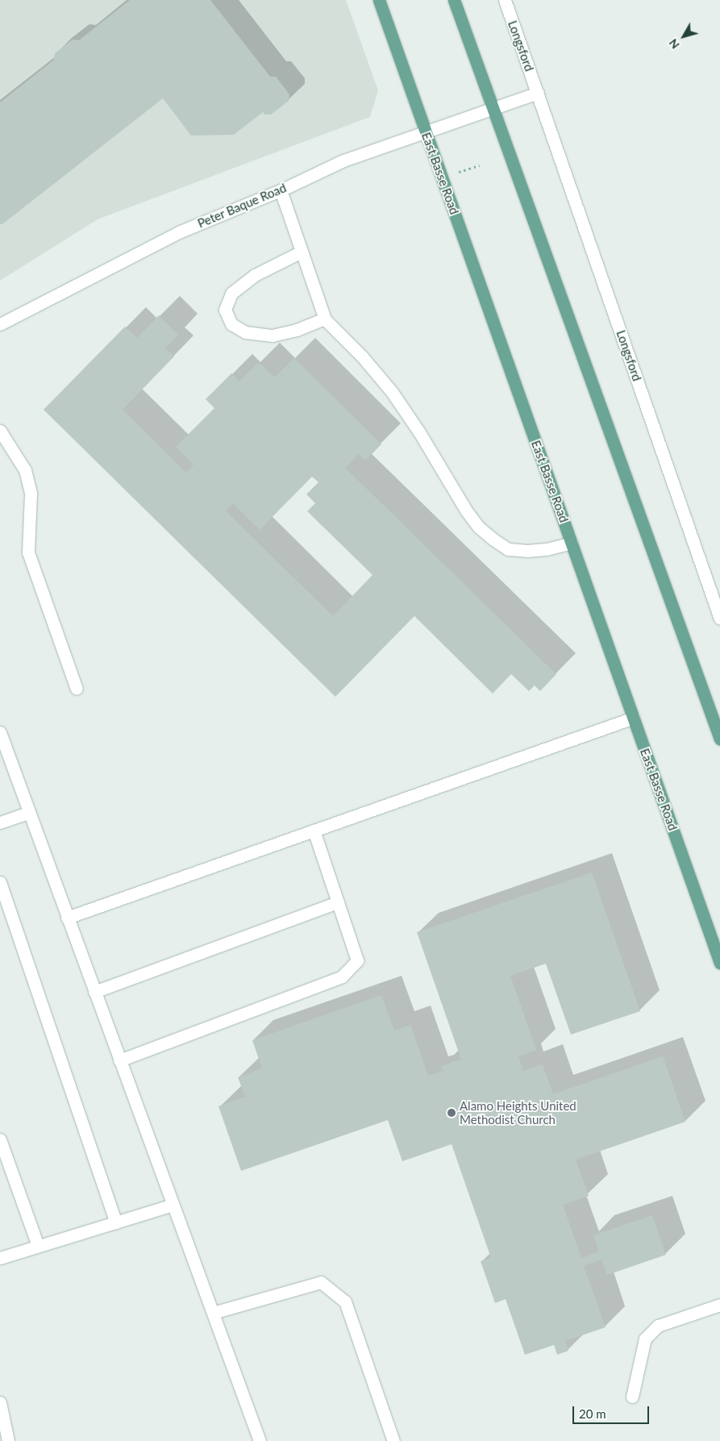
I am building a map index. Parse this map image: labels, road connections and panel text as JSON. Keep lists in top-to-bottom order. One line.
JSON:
{"streets":{"main road":["East Basse Road"],"street":["Longsford","Peter Baque Road"]},"crossings":[["East Basse Road","Peter Baque Road"]],"places":["Alamo Heights United Methodist Church"],"scale_bar":"20 m","north":"bottom left"}
